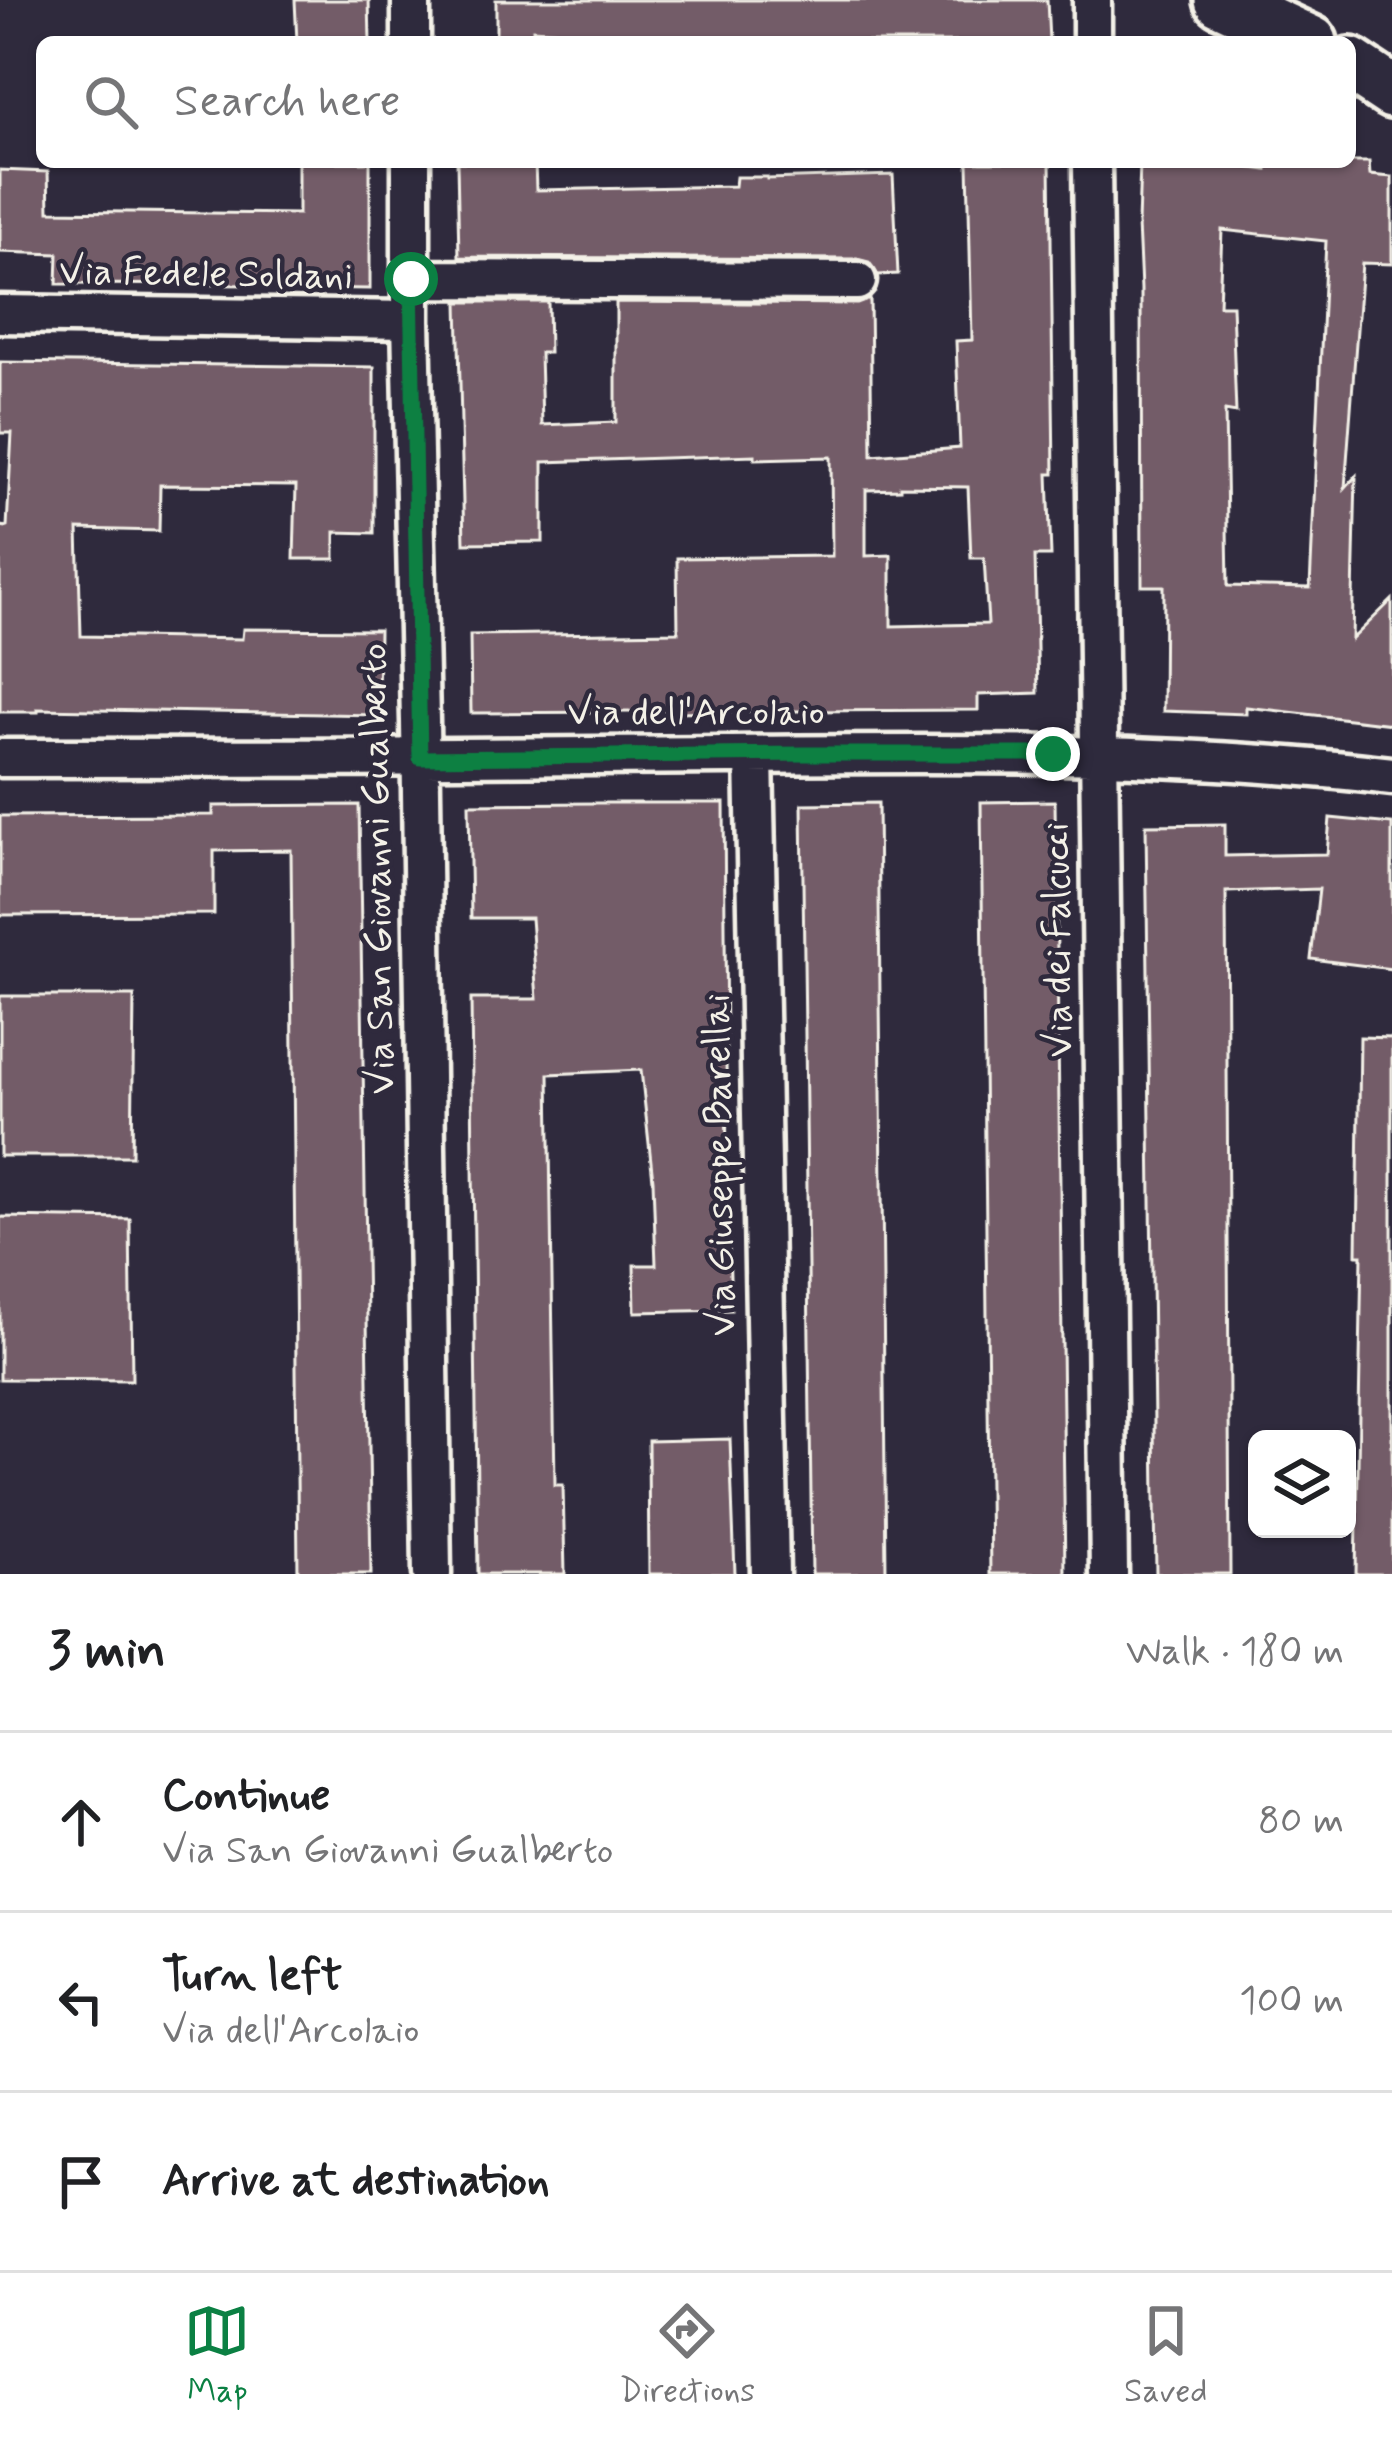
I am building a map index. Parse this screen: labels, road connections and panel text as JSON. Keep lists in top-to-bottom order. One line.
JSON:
{"streets":{"street":["Via Fedele Soldani","Via dell'Arcolaio","Via San Giovanni Gualberto","Via dei Falcucci","Via Giuseppe Barellai"]},"crossings":[["Via Fedele Soldani","Via San Giovanni Gualberto"],["Via dell'Arcolaio","Via San Giovanni Gualberto"],["Via dell'Arcolaio","Via dei Falcucci"],["Via dell'Arcolaio","Via Giuseppe Barellai"]],"page":{"search":"Search here","heading":["3 min","Walk · 180 m"],"list":[["Continue","Via San Giovanni Gualberto","80 m"],["Turn left","Via dell'Arcolaio","100 m"],"Arrive at destination"],"nav":["Map","Directions","Saved"]}}
